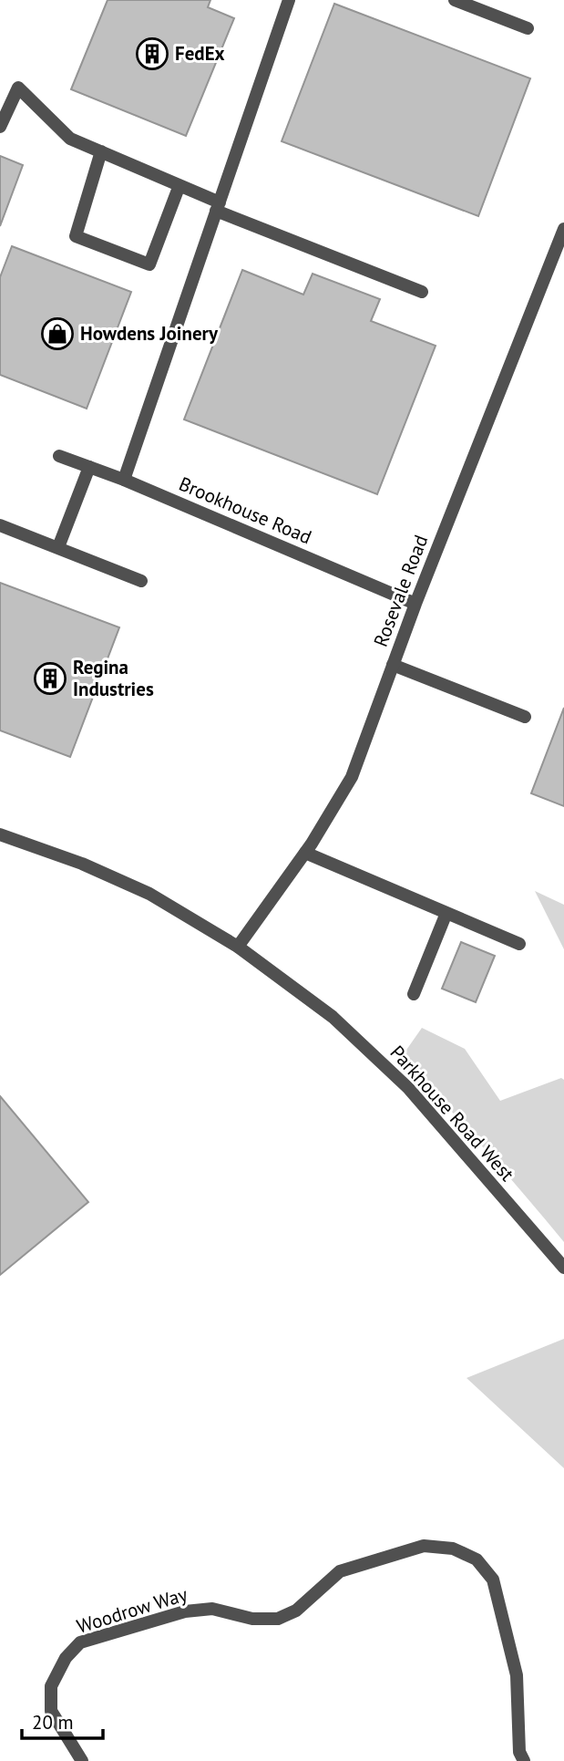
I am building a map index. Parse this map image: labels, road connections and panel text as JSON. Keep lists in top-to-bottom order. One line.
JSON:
{"streets":{"street":["Brookhouse Road","Rosevale Road","Parkhouse Road West","Woodrow Way"]},"crossings":[["Brookhouse Road","Rosevale Road"],["Rosevale Road","Parkhouse Road West"]],"places":{"building":["FedEx","Regina Industries"],"shop":["Howdens Joinery"]},"scale_bar":"20 m"}
